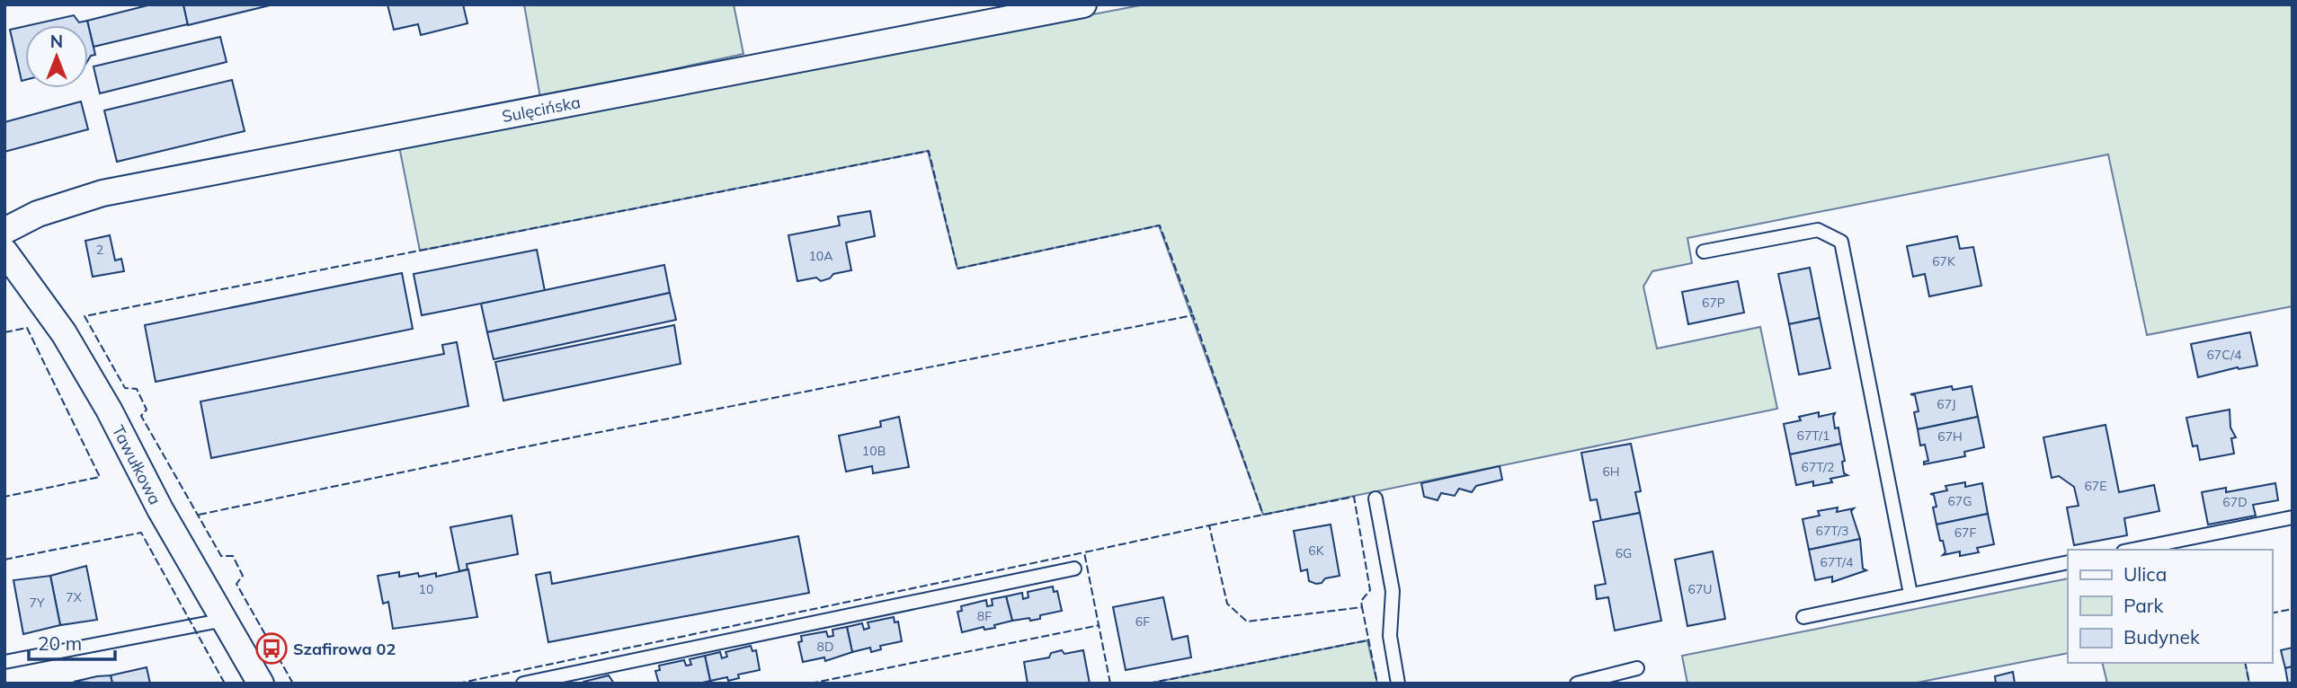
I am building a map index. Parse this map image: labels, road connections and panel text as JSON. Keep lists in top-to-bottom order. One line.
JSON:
{"streets":{"street":["Sulęcińska","Tawułkowa"]},"places":{"bus stop":["Szafirowa 02"]},"house_numbers":["2","10A","67K","67P","67C/4","67J","67T/1","67H","10B","67T/2","6H","67E","67G","67D","67T/3","67F","6K","6G","67T/4","10","67U","7X","7Y","8F","6F","8D"],"legend":["Ulica","Park","Budynek"],"scale_bar":"20 m","north":"top"}
